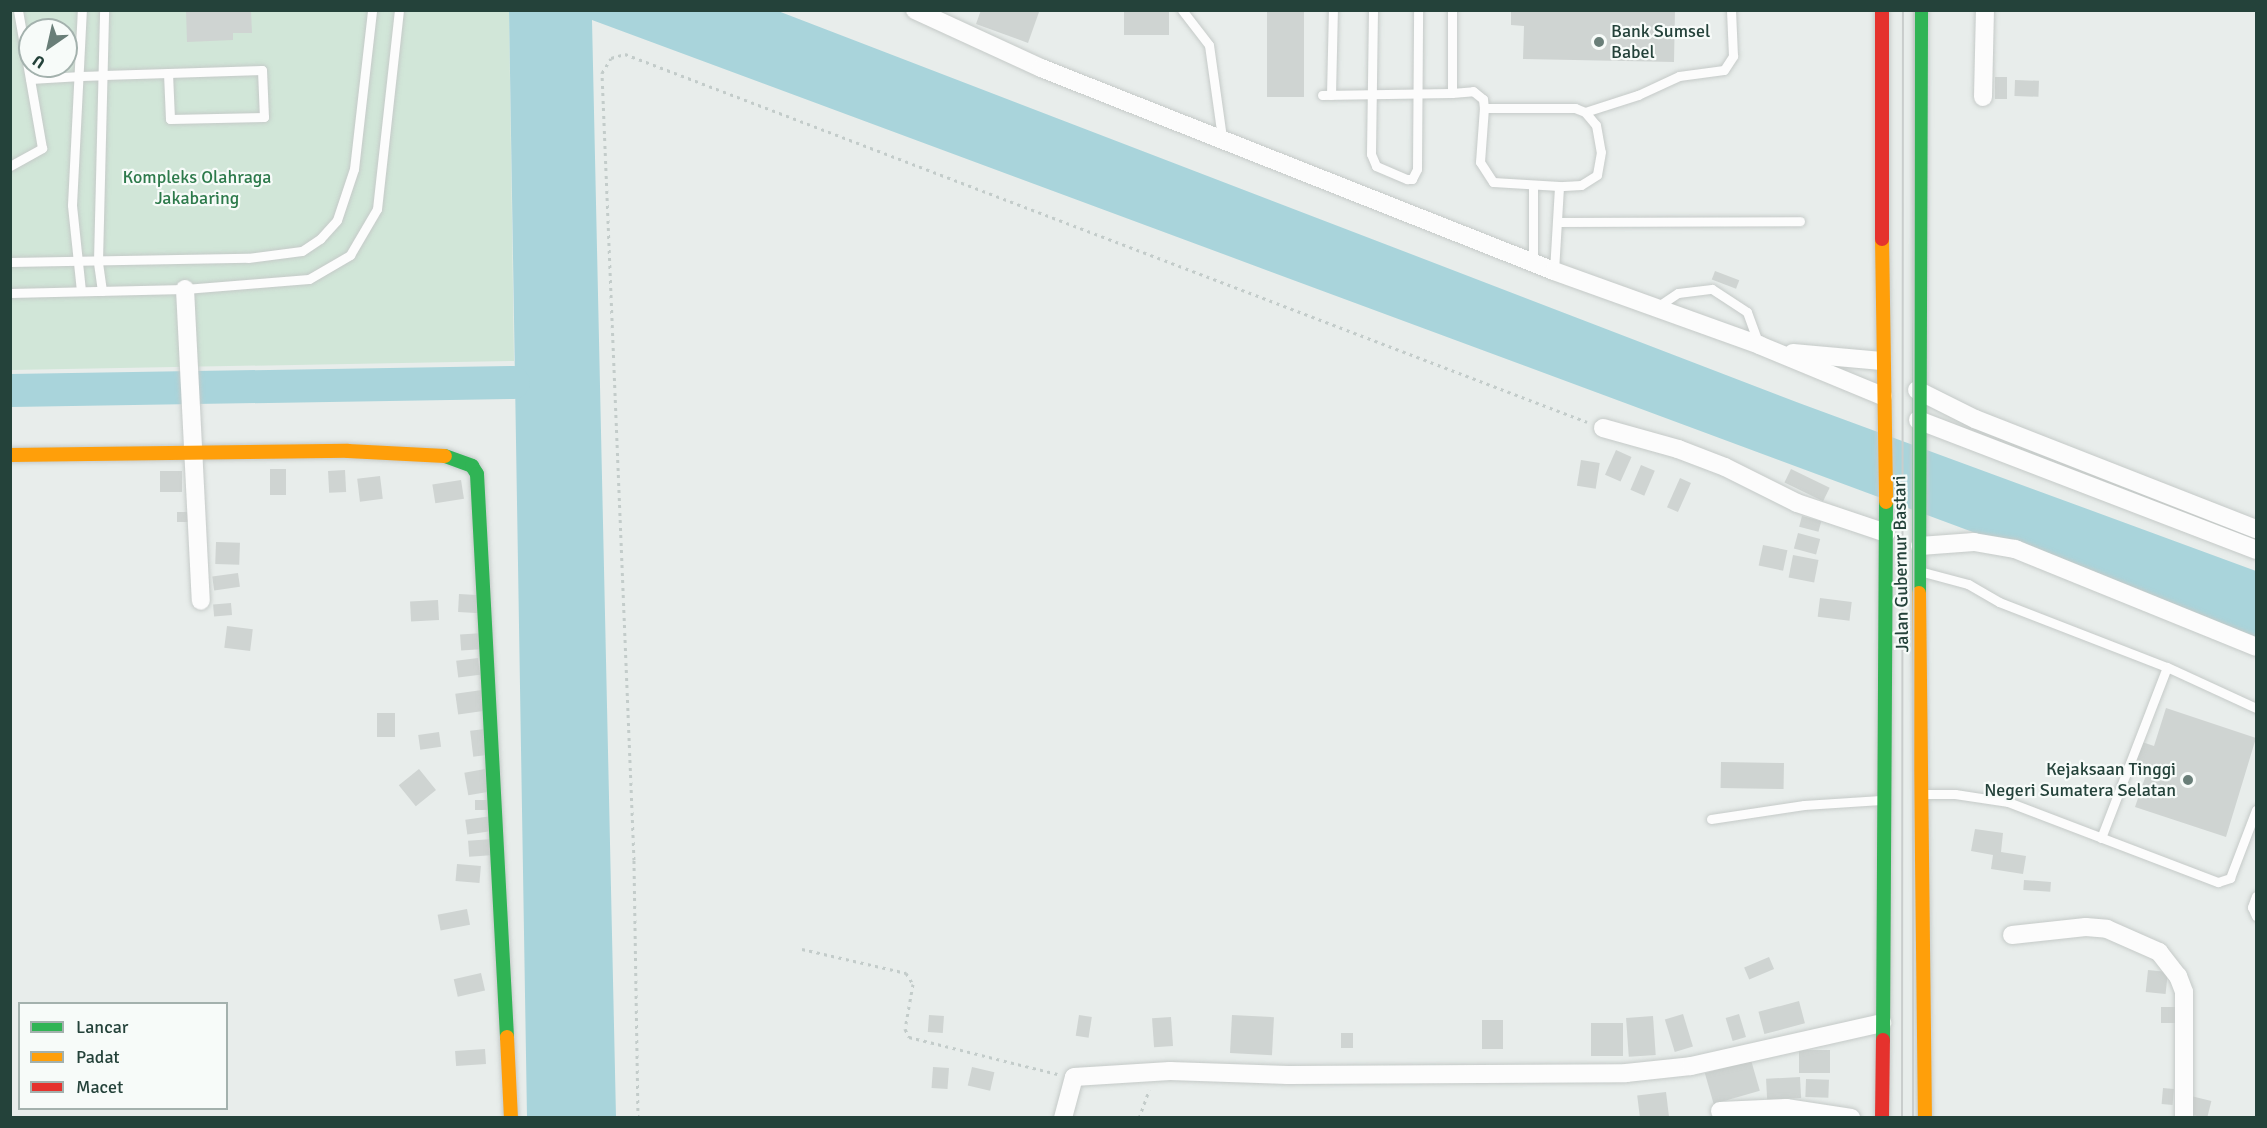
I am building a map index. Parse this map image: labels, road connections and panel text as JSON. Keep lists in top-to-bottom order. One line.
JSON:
{"streets":{"main road":["Jalan Gubernur Bastari"]},"parks":["Kompleks Olahraga Jakabaring"],"places":["Bank Sumsel Babel","Kejaksaan Tinggi Negeri Sumatera Selatan"],"legend":["Lancar","Padat","Macet"],"north":"bottom left"}
